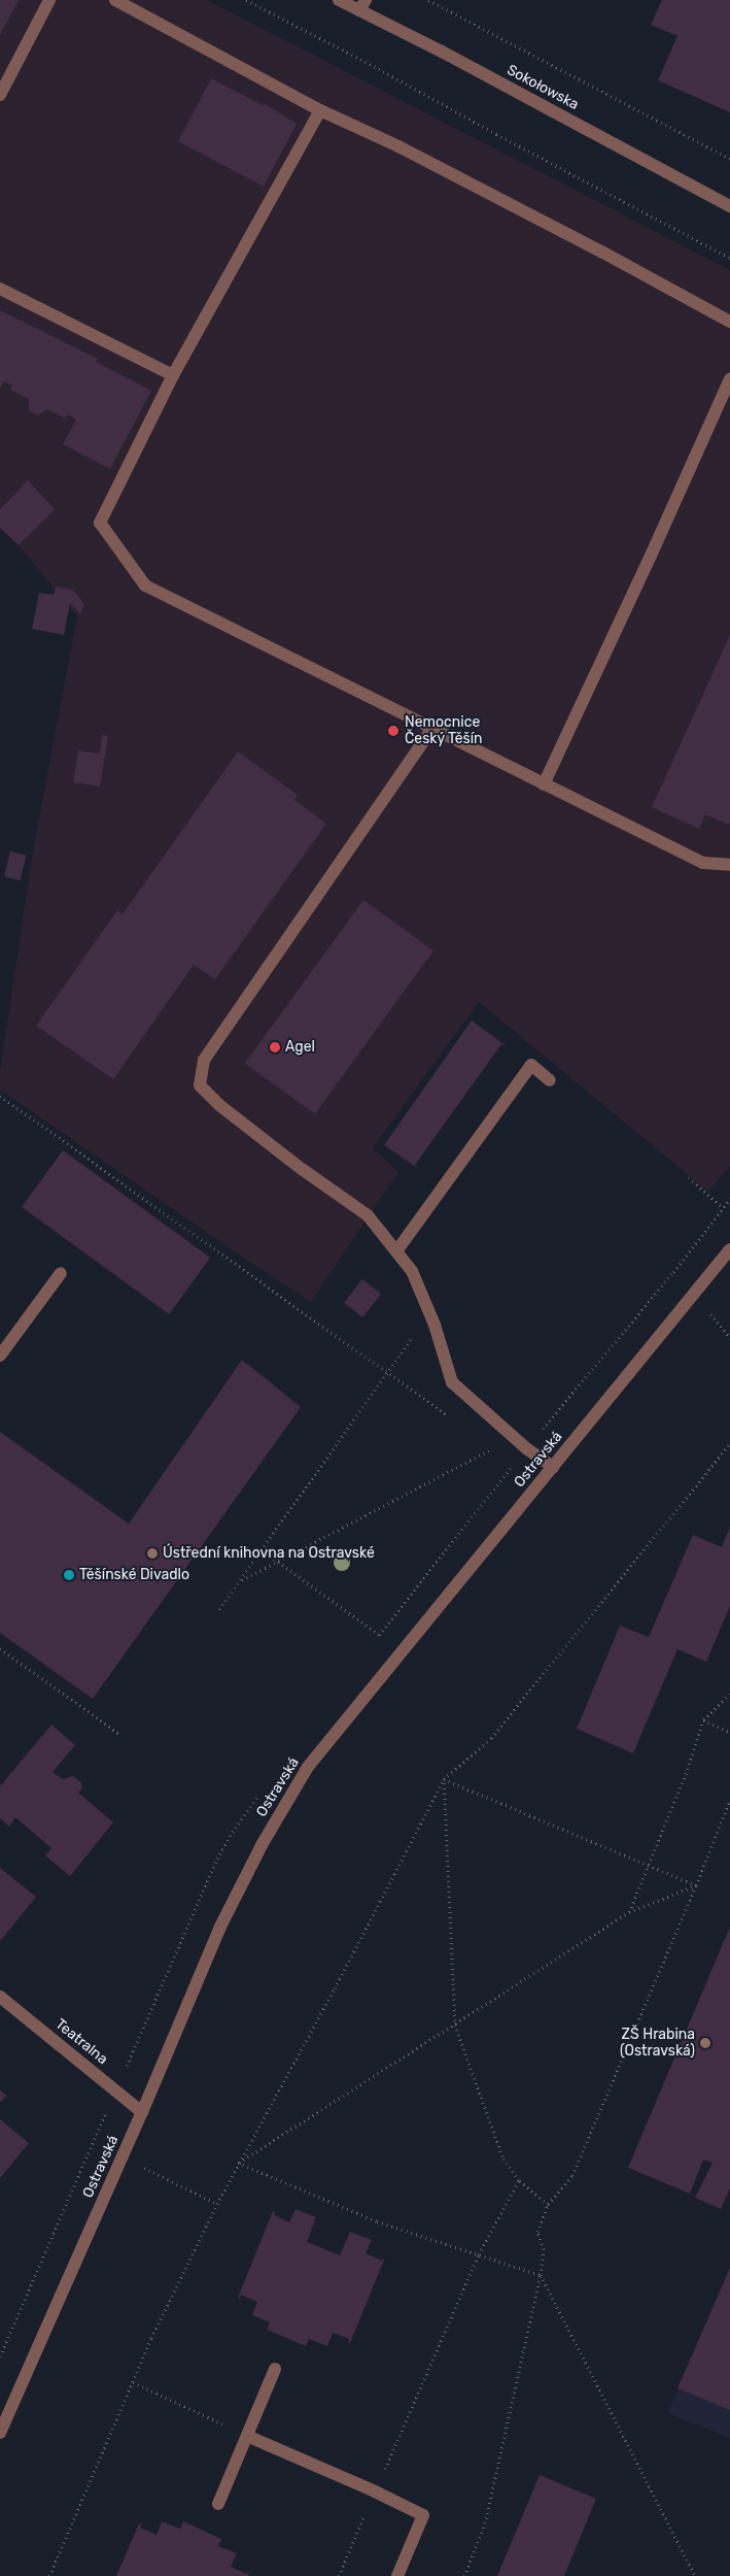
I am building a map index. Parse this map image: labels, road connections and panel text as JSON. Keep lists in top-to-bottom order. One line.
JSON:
{"streets":{"street":["Sokołowska","Ostravská","Teatralna"]},"crossings":[["Ostravská","Teatralna"]],"places":["Nemocnice Český Těšín","Agel","Ústřední knihovna na Ostravské","Těšínské Divadlo","ZŠ Hrabina (Ostravská)"]}
